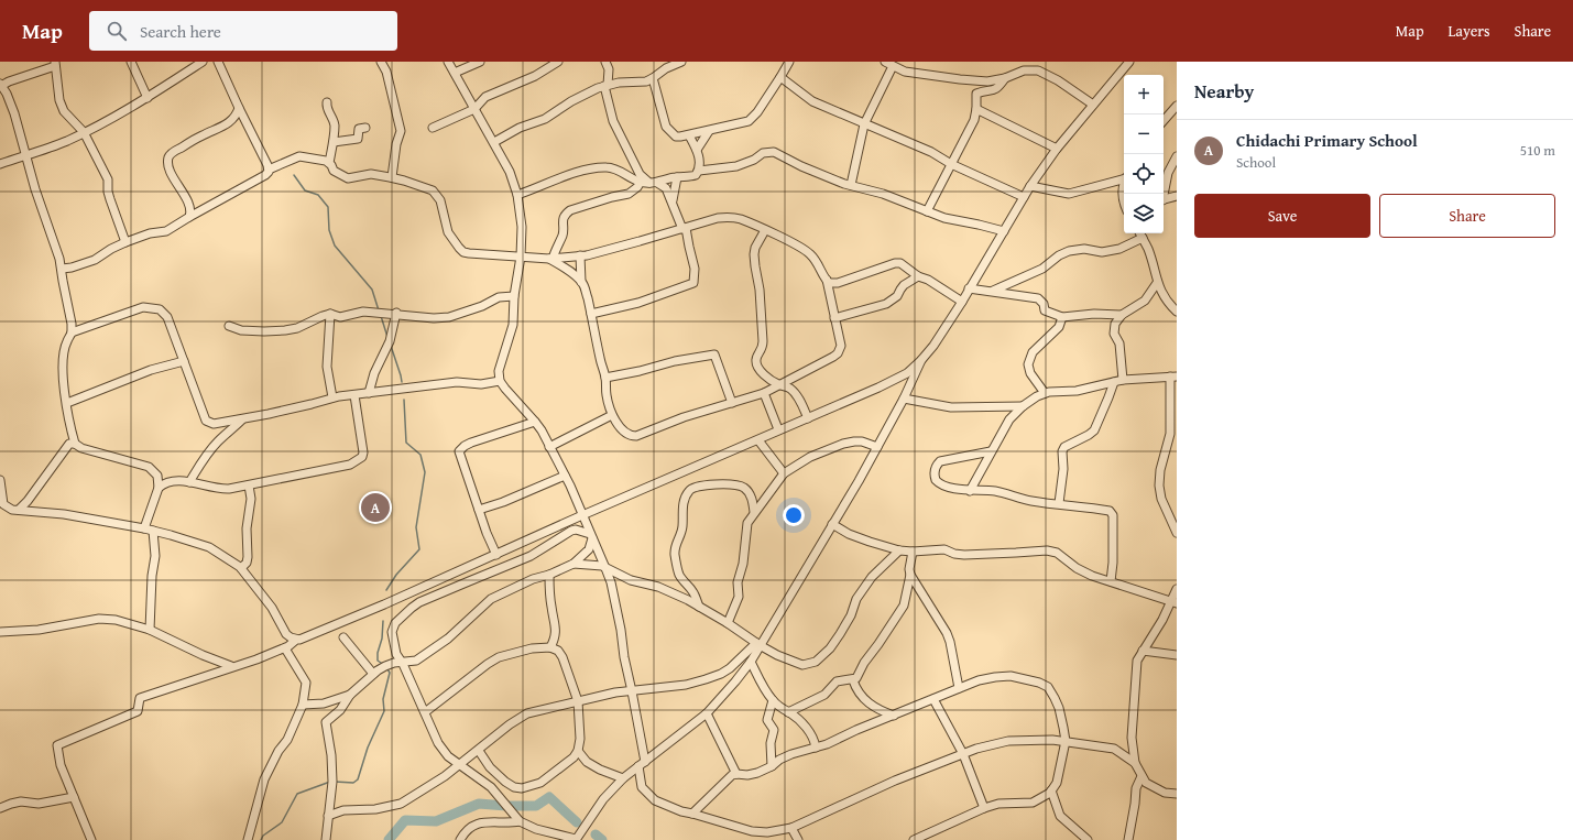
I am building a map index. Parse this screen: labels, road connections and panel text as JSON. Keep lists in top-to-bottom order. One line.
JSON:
{"page":{"header":"Map","search":"Search here","nav":["Map","Layers","Share"],"heading":"Nearby","map_buttons":["+","−"],"list":[{"mark":"A","name":"Chidachi Primary School","note":"School","value":"510 m"}],"buttons":["Save","Share"],"pins":"A"}}
